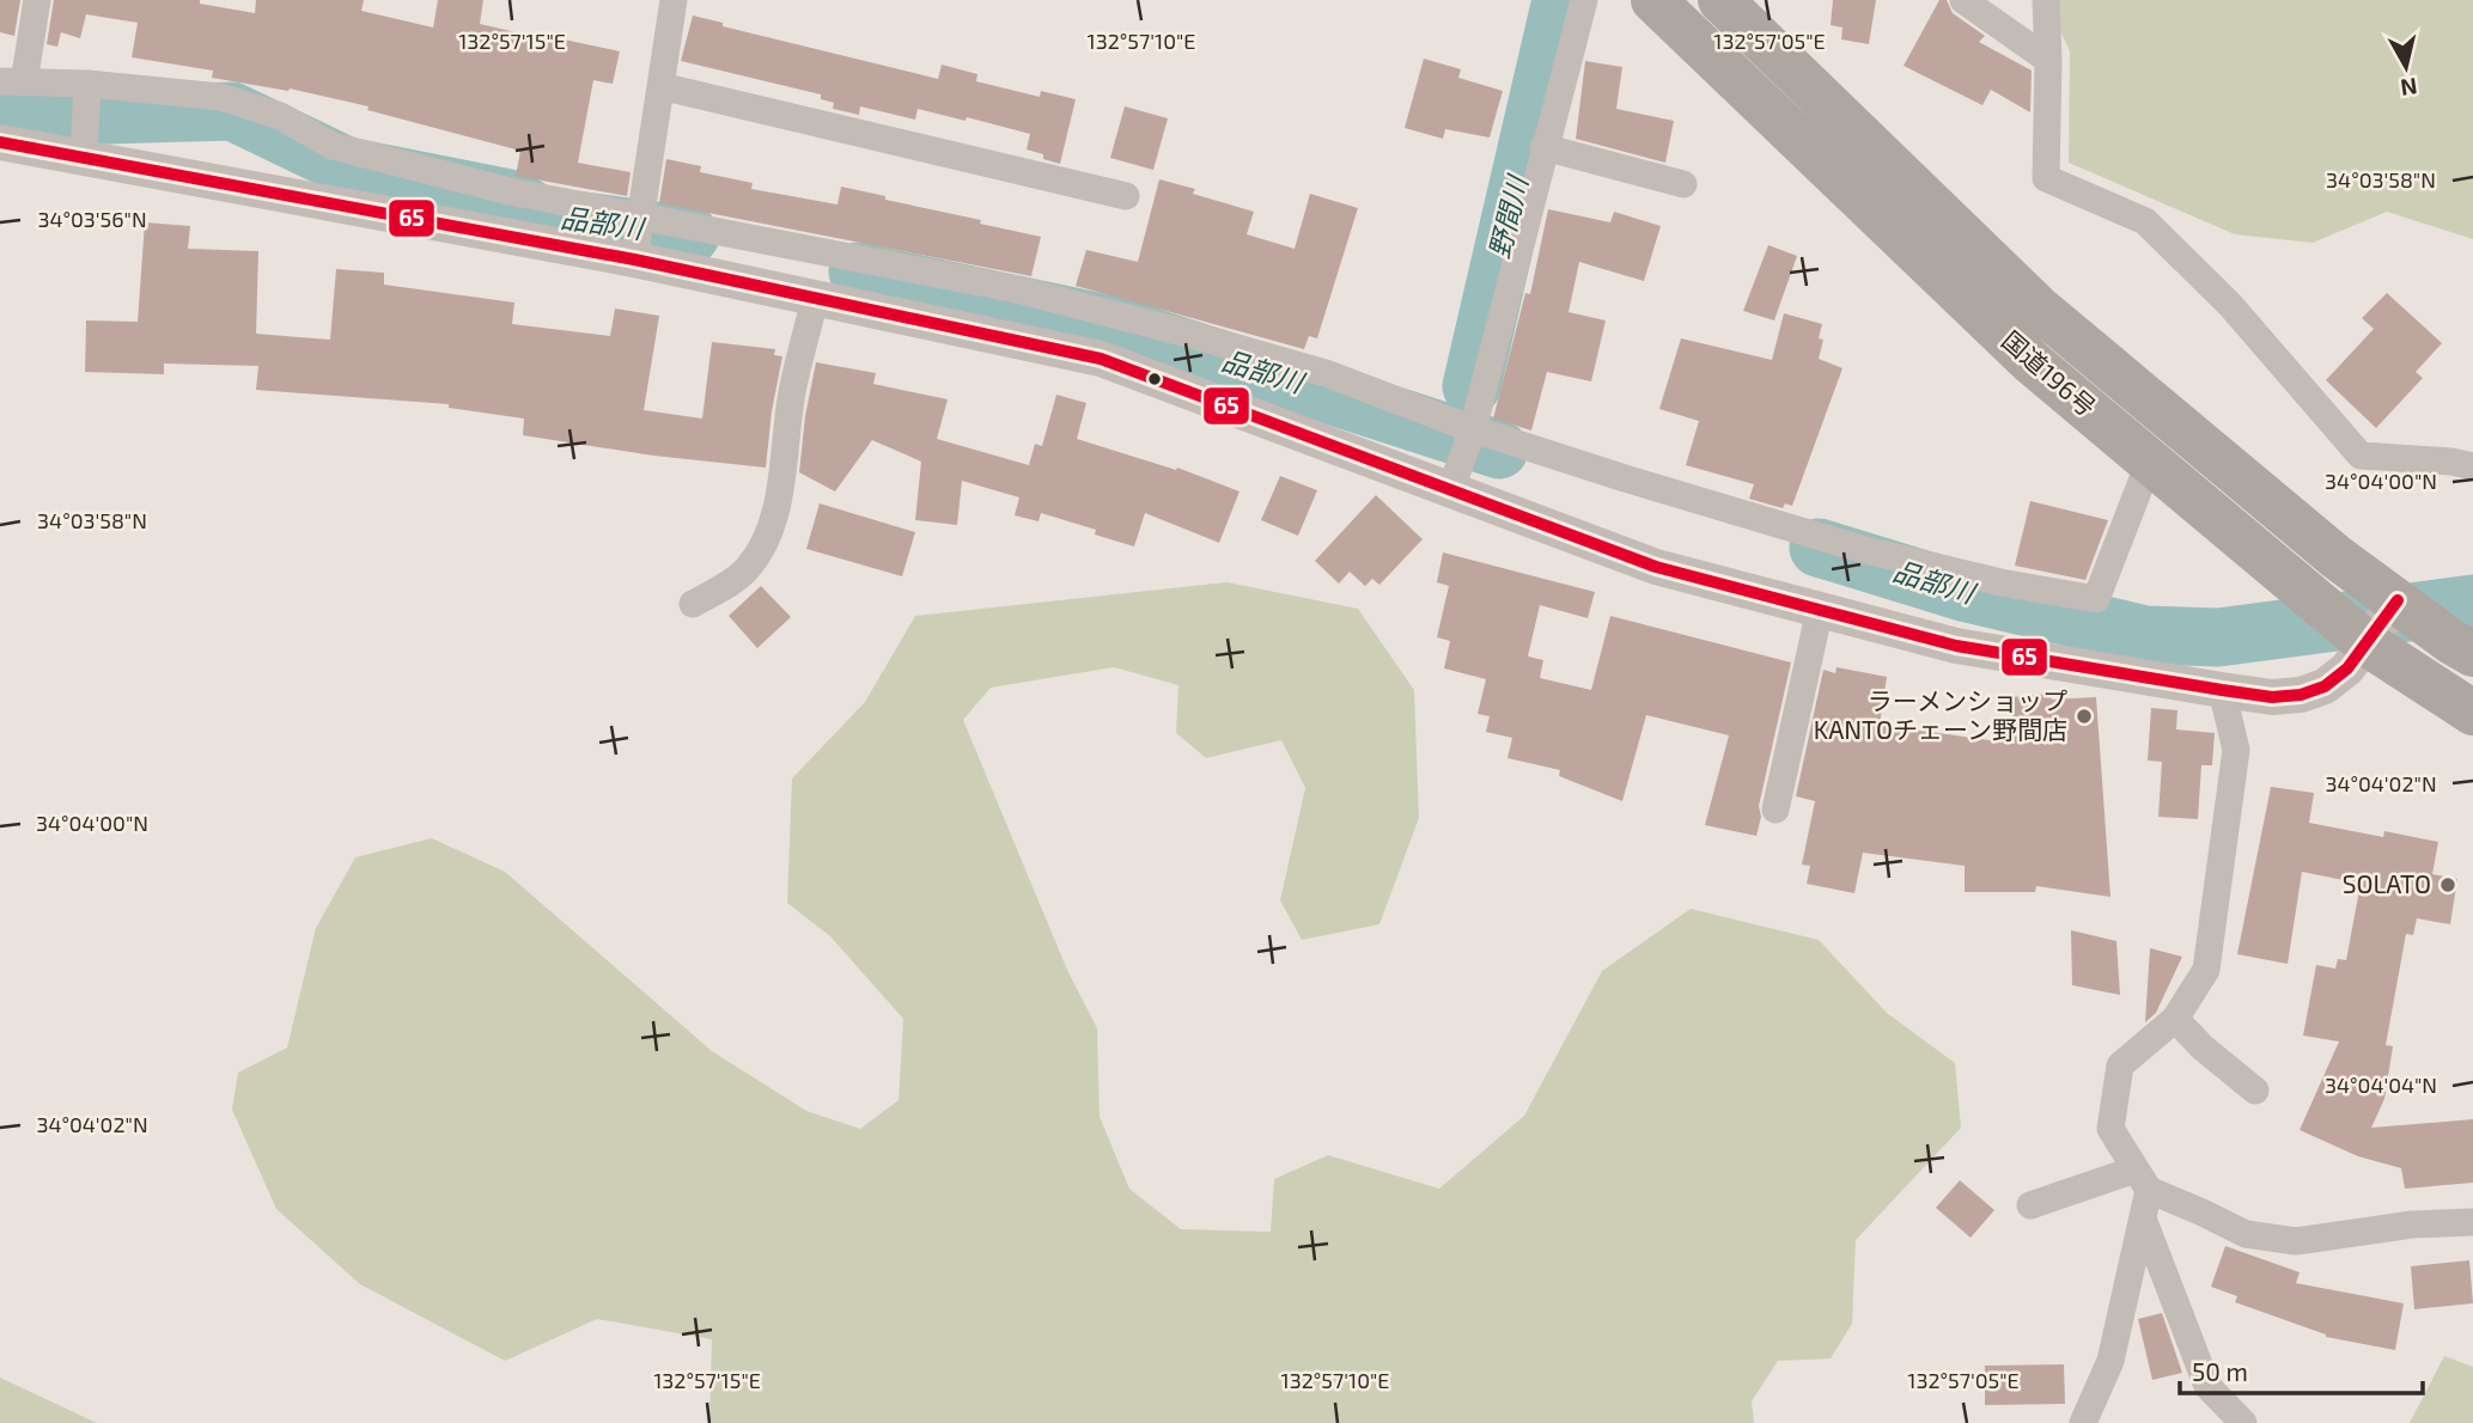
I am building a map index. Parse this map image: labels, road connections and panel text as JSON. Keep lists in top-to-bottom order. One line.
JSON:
{"streets":{"highway":["国道196号"]},"water":["野間川","品部川"],"places":["ラーメンショップ KANTOチェーン野間店","SOLATO"],"lines":["transit line 65"],"scale_bar":"50 m","north":"bottom","coordinates":["132°57'15\"E","132°57'10\"E","132°57'05\"E","34°03'58\"N","34°03'56\"N","34°04'00\"N","34°04'02\"N","34°04'04\"N"]}
